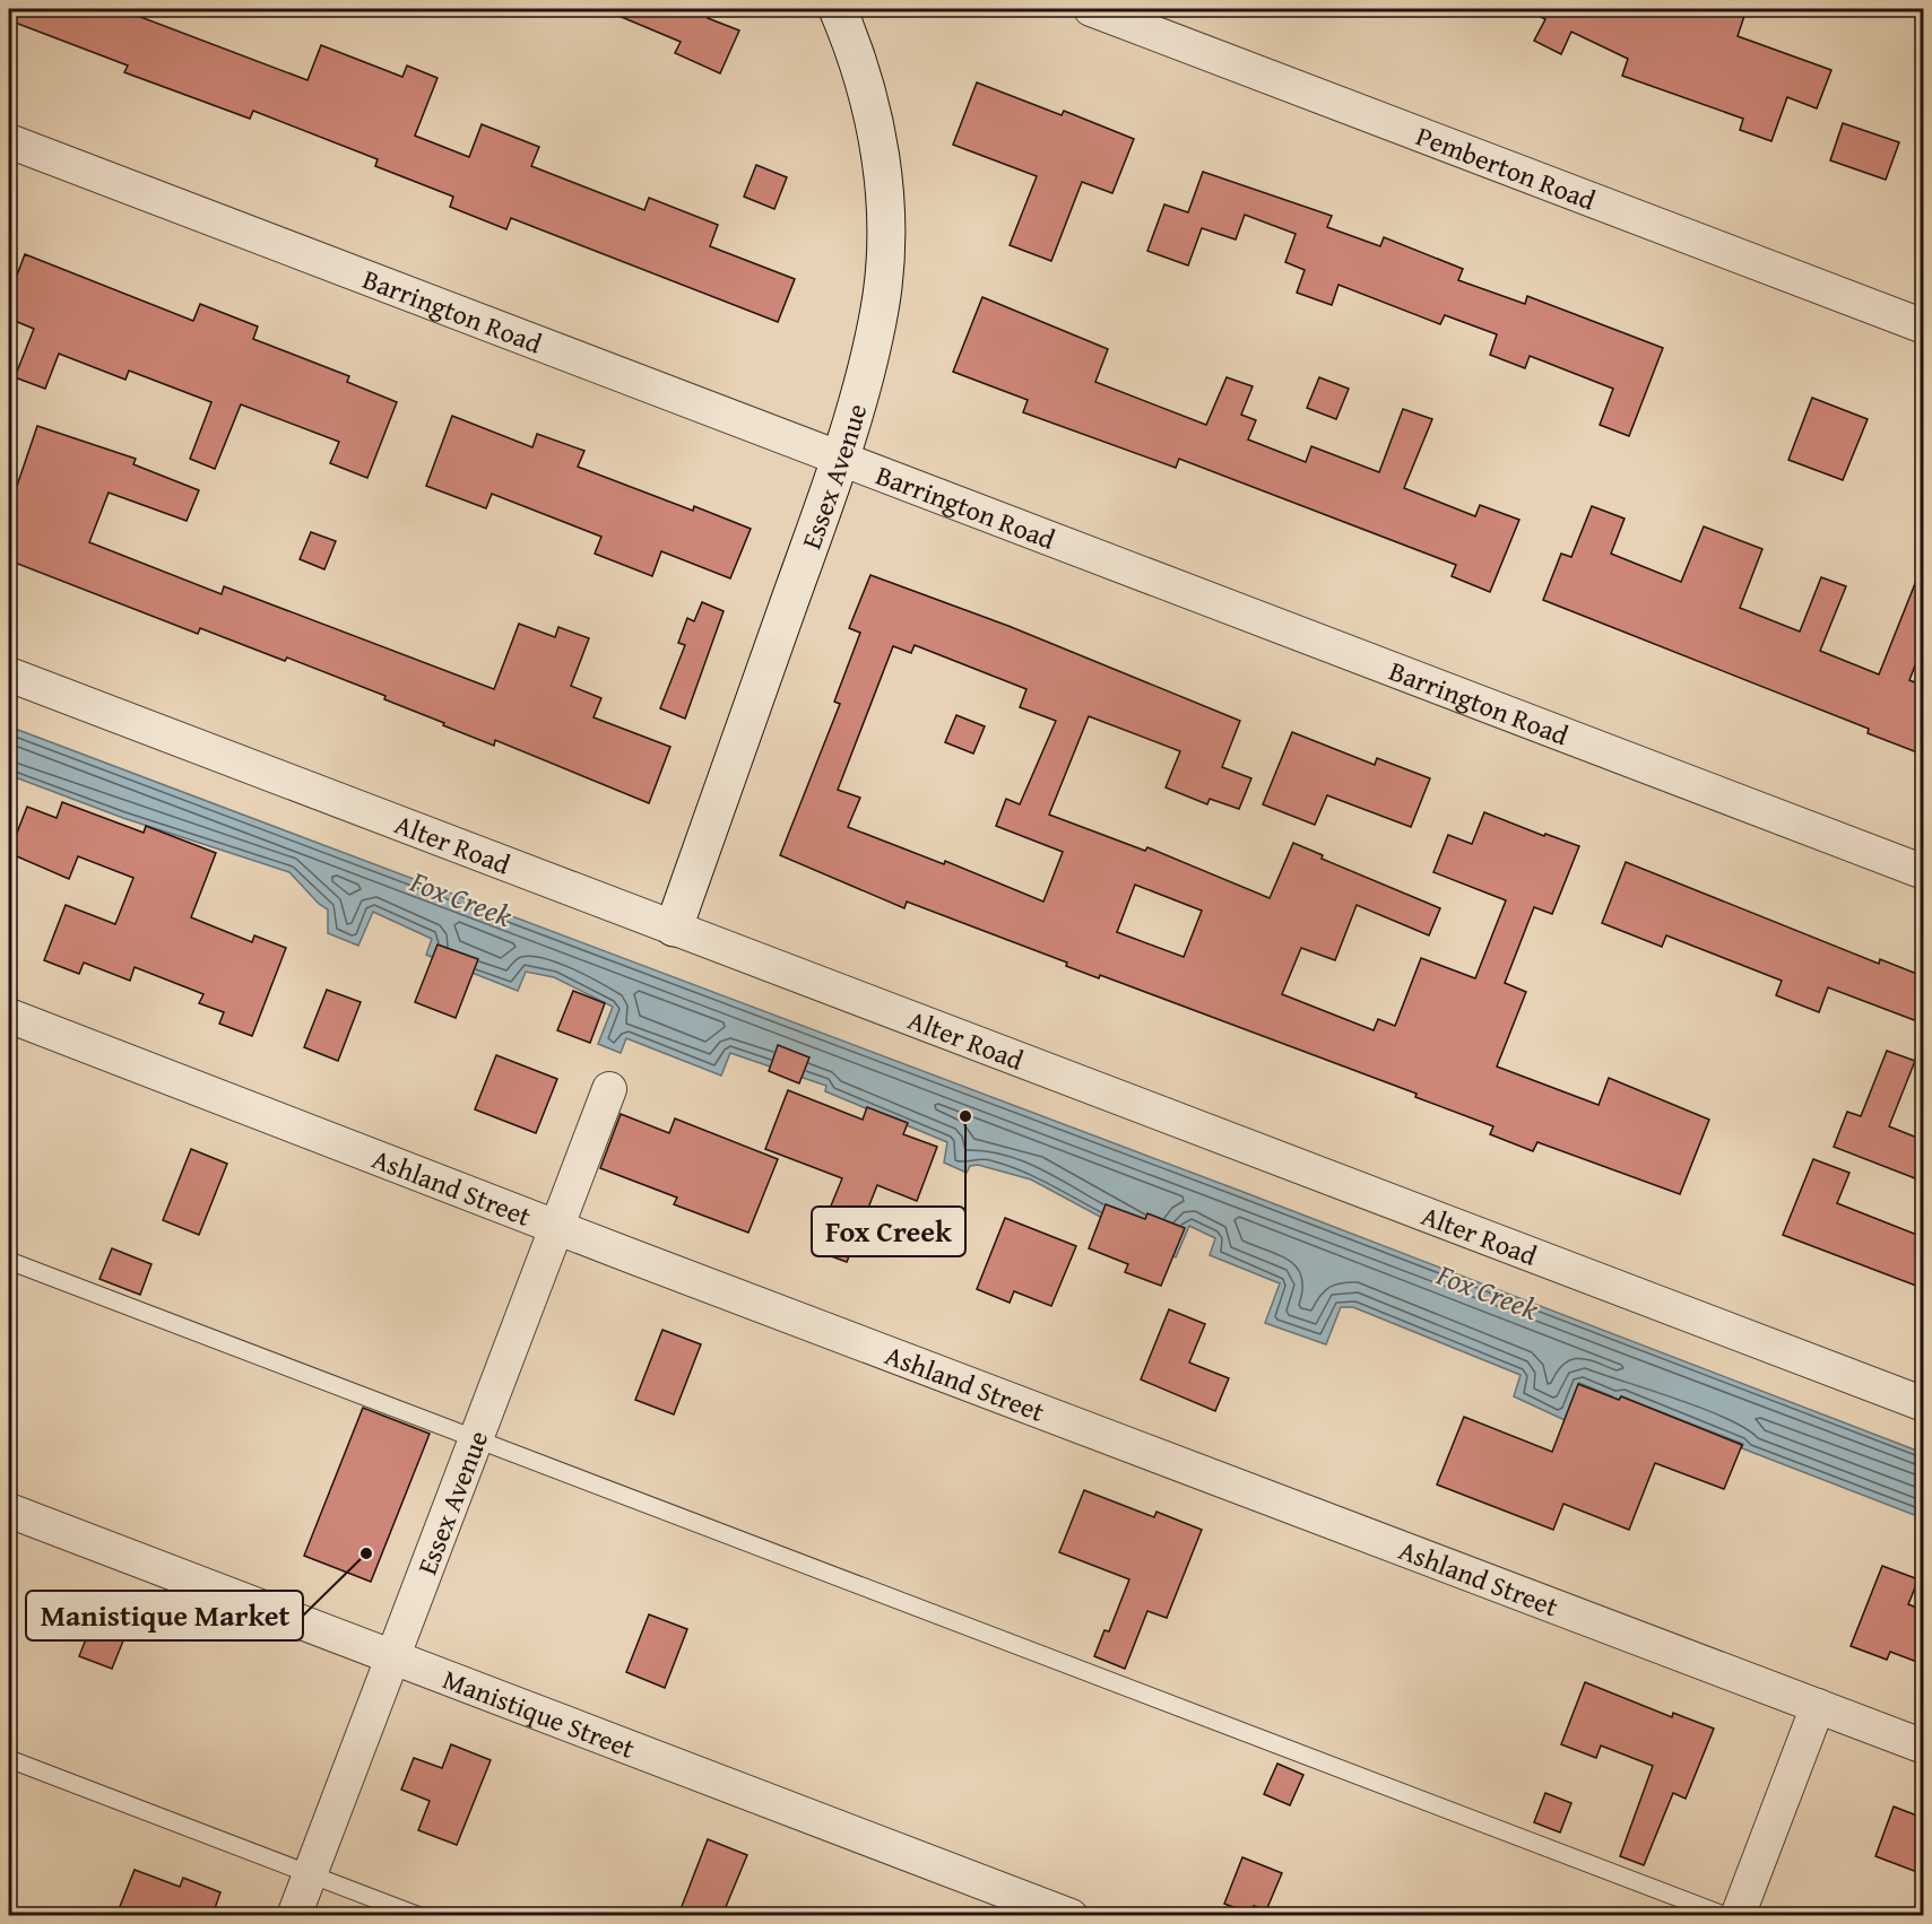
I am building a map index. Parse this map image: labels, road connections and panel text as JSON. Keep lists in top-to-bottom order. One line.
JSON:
{"streets":{"street":["Pemberton Road","Barrington Road","Essex Avenue","Alter Road","Ashland Street","Manistique Street"]},"crossings":[["Barrington Road","Essex Avenue"],["Essex Avenue","Alter Road"],["Essex Avenue","Ashland Street"],["Essex Avenue","Manistique Street"]],"water":["Fox Creek"],"places":["Fox Creek","Manistique Market"]}
